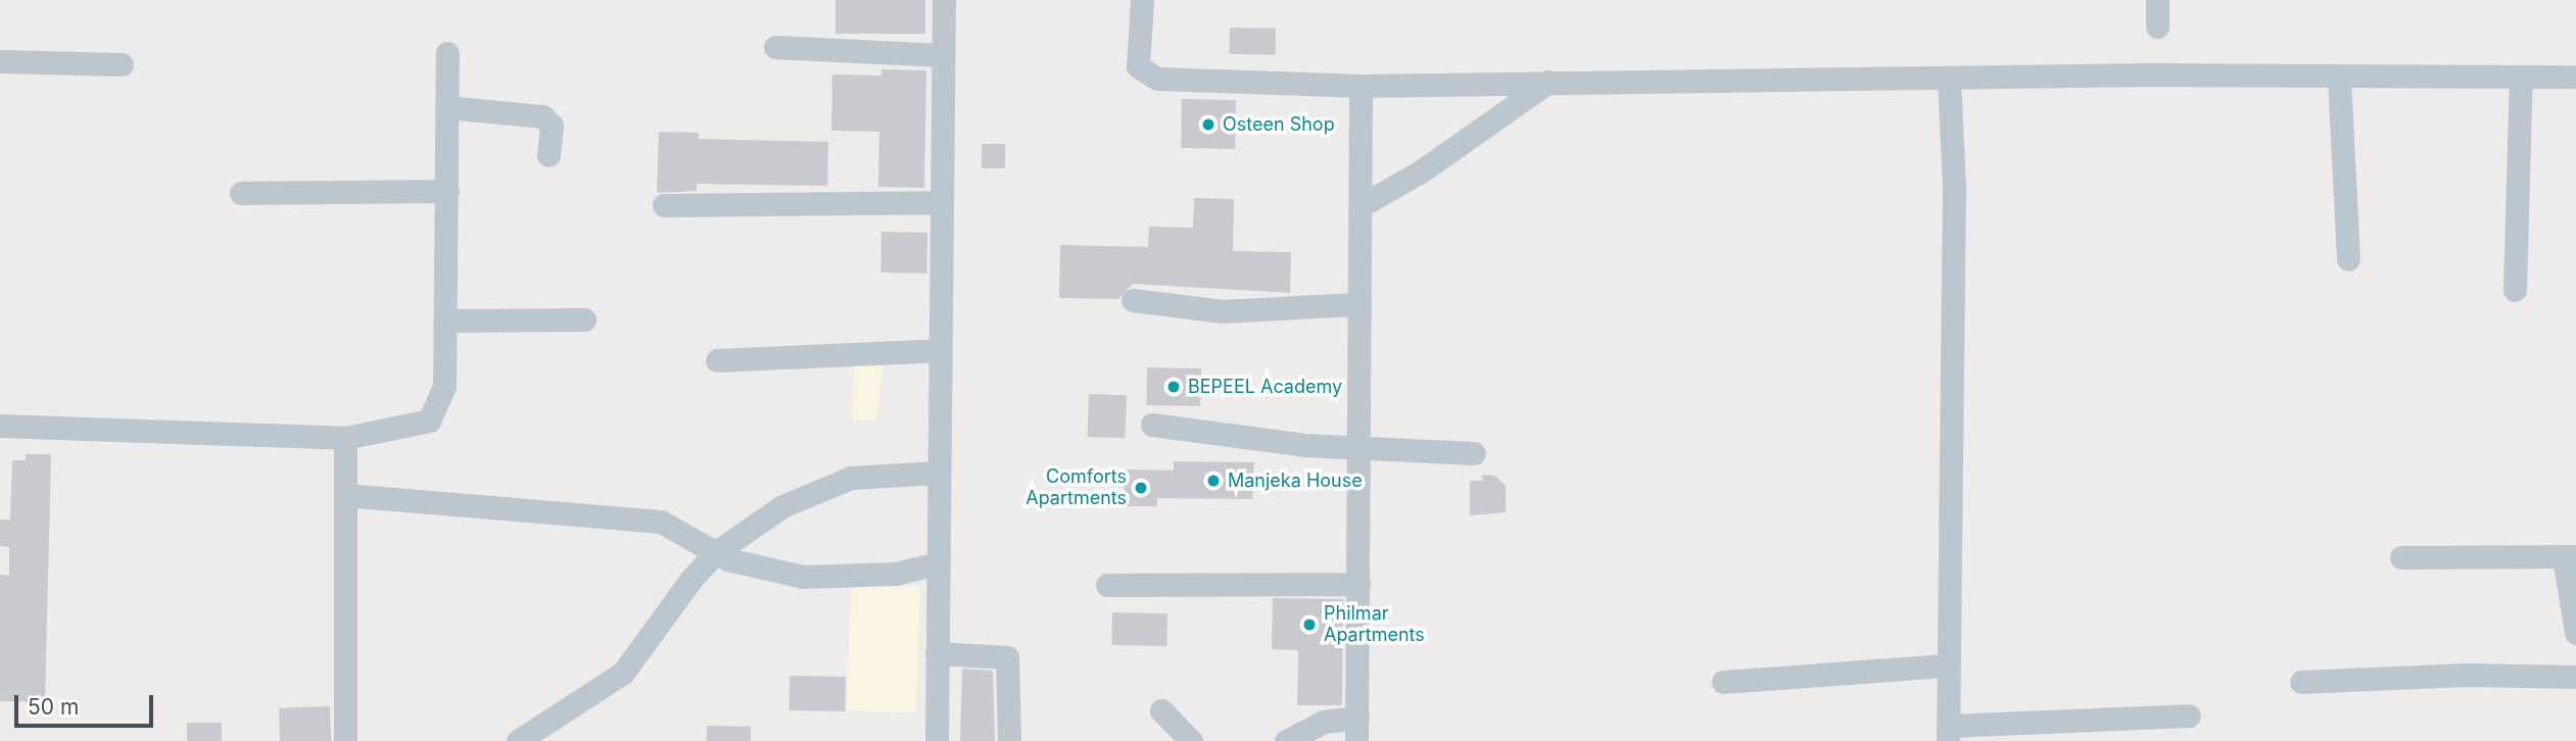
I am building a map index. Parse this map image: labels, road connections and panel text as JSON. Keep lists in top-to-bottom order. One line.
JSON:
{"places":["Osteen Shop","BEPEEL Academy","Manjeka House","Comforts Apartments","Philmar Apartments"],"scale_bar":"50 m"}
